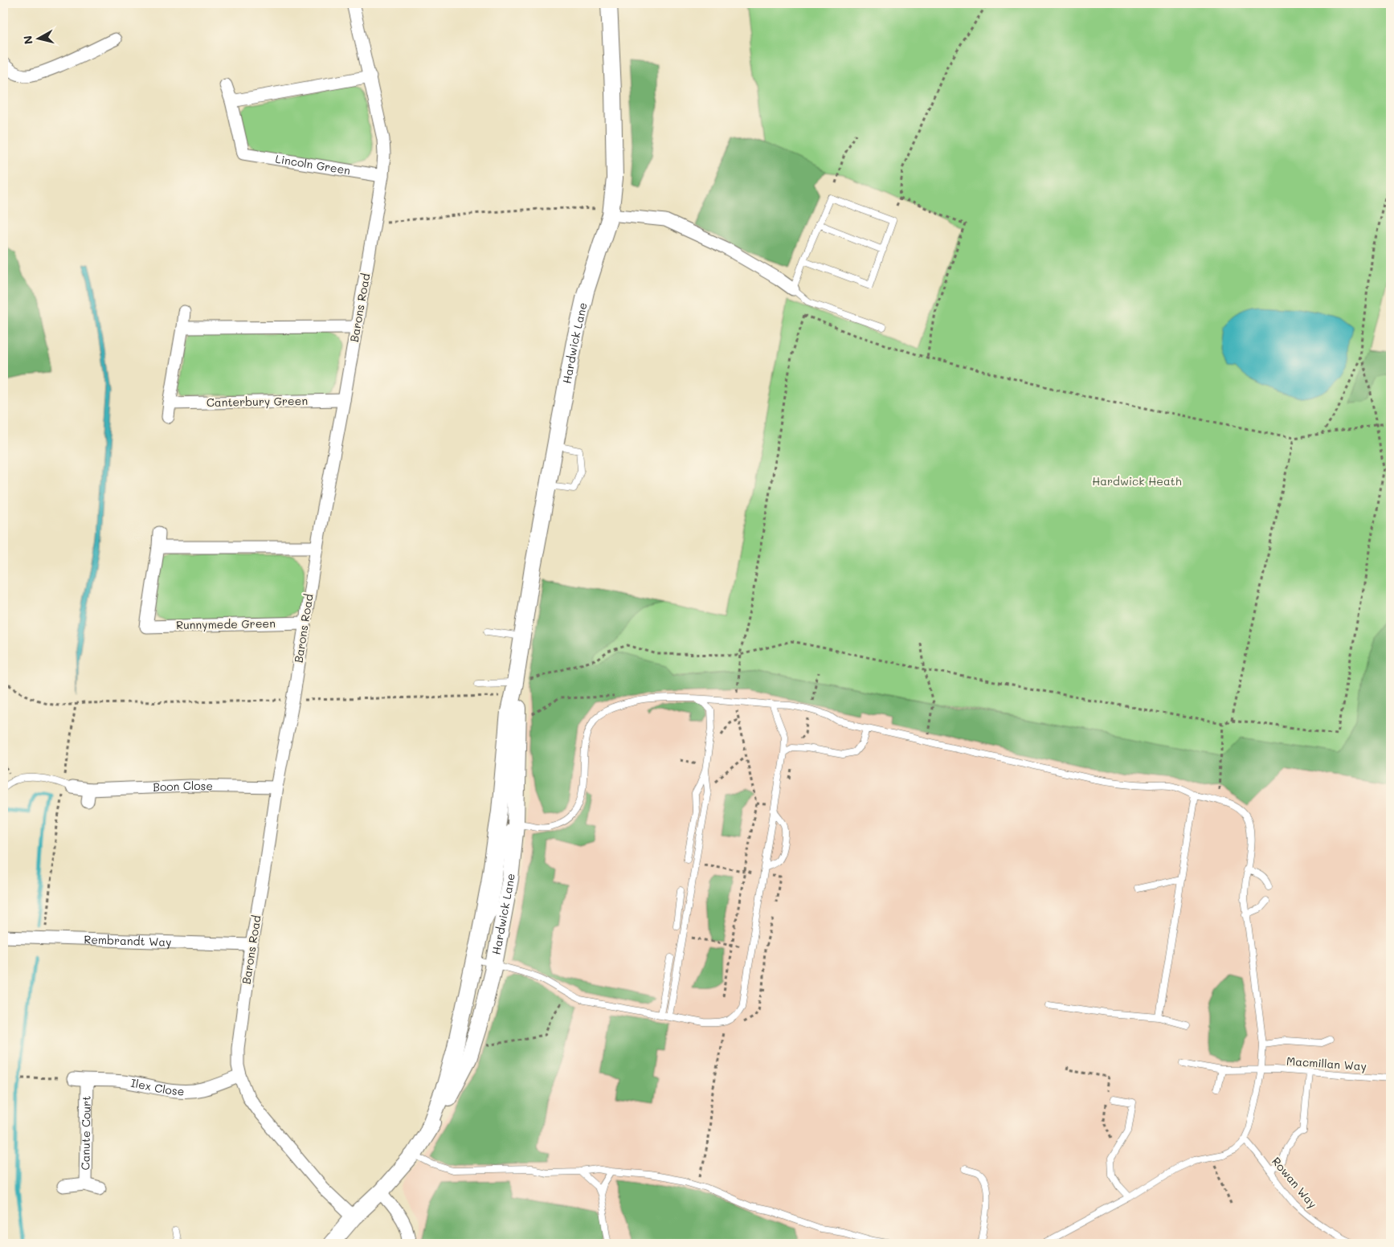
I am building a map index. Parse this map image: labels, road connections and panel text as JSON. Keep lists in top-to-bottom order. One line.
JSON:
{"streets":{"street":["Lincoln Green","Barons Road","Hardwick Lane","Canterbury Green","Runnymede Green","Boon Close","Rembrandt Way","Ilex Close","Canute Court"],"lane":["Macmillan Way","Rowan Way"]},"crossings":[["Lincoln Green","Barons Road"],["Barons Road","Hardwick Lane"],["Barons Road","Canterbury Green"],["Barons Road","Runnymede Green"],["Barons Road","Boon Close"],["Barons Road","Rembrandt Way"],["Barons Road","Ilex Close"],["Ilex Close","Canute Court"]],"parks":["Hardwick Heath"],"north":"left"}
